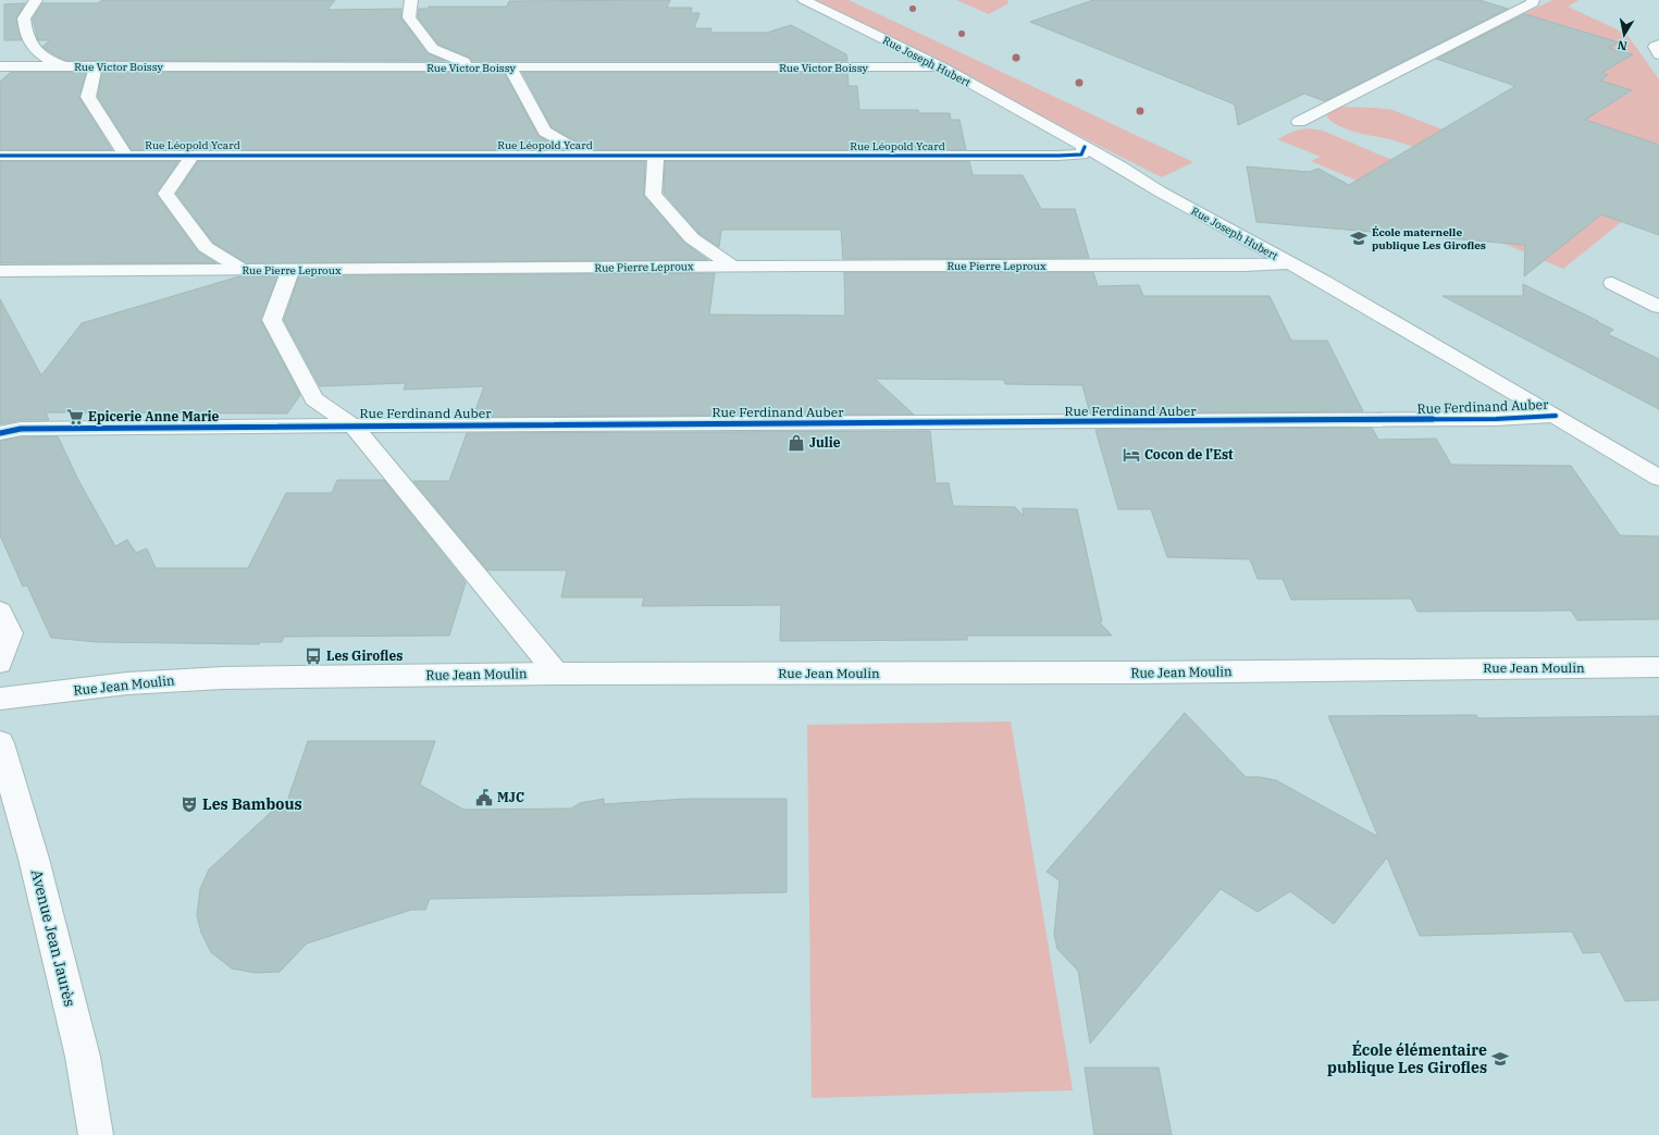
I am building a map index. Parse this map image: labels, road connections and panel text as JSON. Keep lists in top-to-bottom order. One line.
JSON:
{"streets":{"street":["Rue Joseph Hubert","Rue Victor Boissy","Rue Léopold Ycard","Rue Pierre Leproux","Rue Ferdinand Auber","Rue Jean Moulin","Avenue Jean Jaurès"]},"crossings":[["Rue Joseph Hubert","Rue Victor Boissy"],["Rue Joseph Hubert","Rue Léopold Ycard"],["Rue Joseph Hubert","Rue Pierre Leproux"],["Rue Joseph Hubert","Rue Ferdinand Auber"]],"places":{"school or university":["École maternelle publique Les Girofles","École élémentaire publique Les Girofles"],"supermarket":["Epicerie Anne Marie"],"shop":["Julie"],"hotel":["Cocon de l’Est"],"bus stop":["Les Girofles"],"public building":["MJC"],"theatre":["Les Bambous"]},"north":"bottom"}
